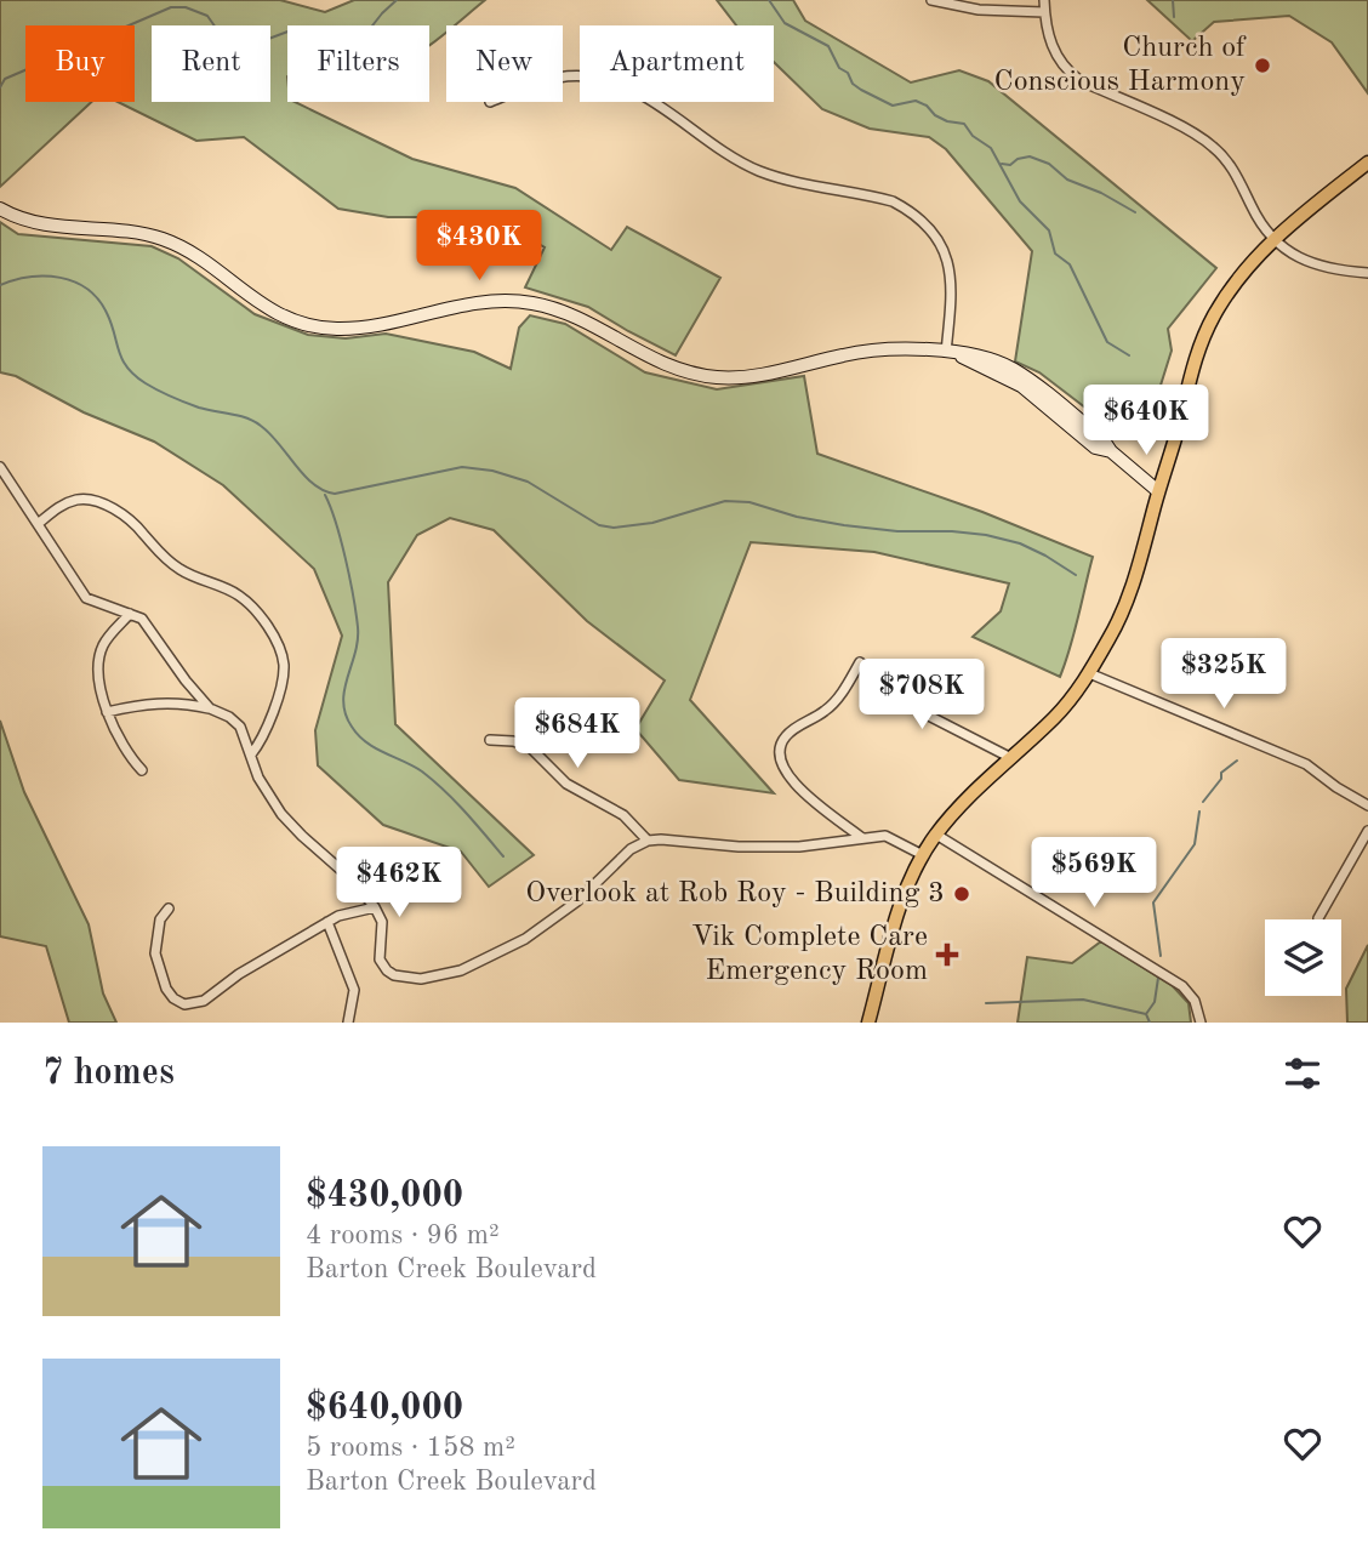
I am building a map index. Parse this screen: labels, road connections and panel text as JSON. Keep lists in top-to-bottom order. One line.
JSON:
{"places":{"other":["Church of Conscious Harmony","Overlook at Rob Roy - Building 3"],"health":["Vik Complete Care Emergency Room"]},"page":{"chip":["Buy","Rent","Filters","New","Apartment"],"price":["$430K","$640K","$325K","$708K","$684K","$569K","$462K"],"heading":"7 homes","list":[{"name":"$430,000","note":"4 rooms · 96 m² · Barton Creek Boulevard"},{"name":"$640,000","note":"5 rooms · 158 m² · Barton Creek Boulevard"}]}}
